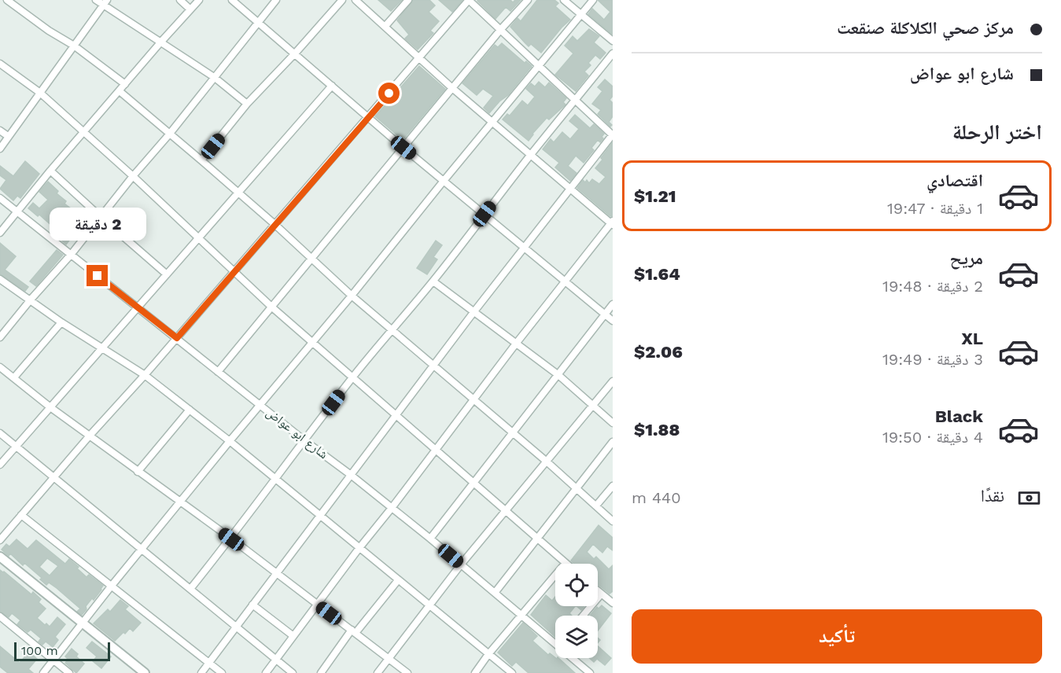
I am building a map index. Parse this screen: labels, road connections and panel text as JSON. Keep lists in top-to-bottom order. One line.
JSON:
{"streets":{"street":["شارع ابو عواض"]},"scale_bar":"100 m","page":{"banner":["مركز صحي الكلاكلة صنقعت","شارع ابو عواض"],"heading":"اختر الرحلة","list":[{"name":"اقتصادي","note":"1 دقيقة · 19:47","value":"$1.21"},{"name":"مريح","note":"2 دقيقة · 19:48","value":"$1.64"},{"name":"XL","note":"3 دقيقة · 19:49","value":"$2.06"},{"name":"Black","note":"4 دقيقة · 19:50","value":"$1.88"}],"bubble":"2 دقيقة","pay":["نقدًا","440 m"],"buttons":"تأكيد","scale":"100 m"}}
